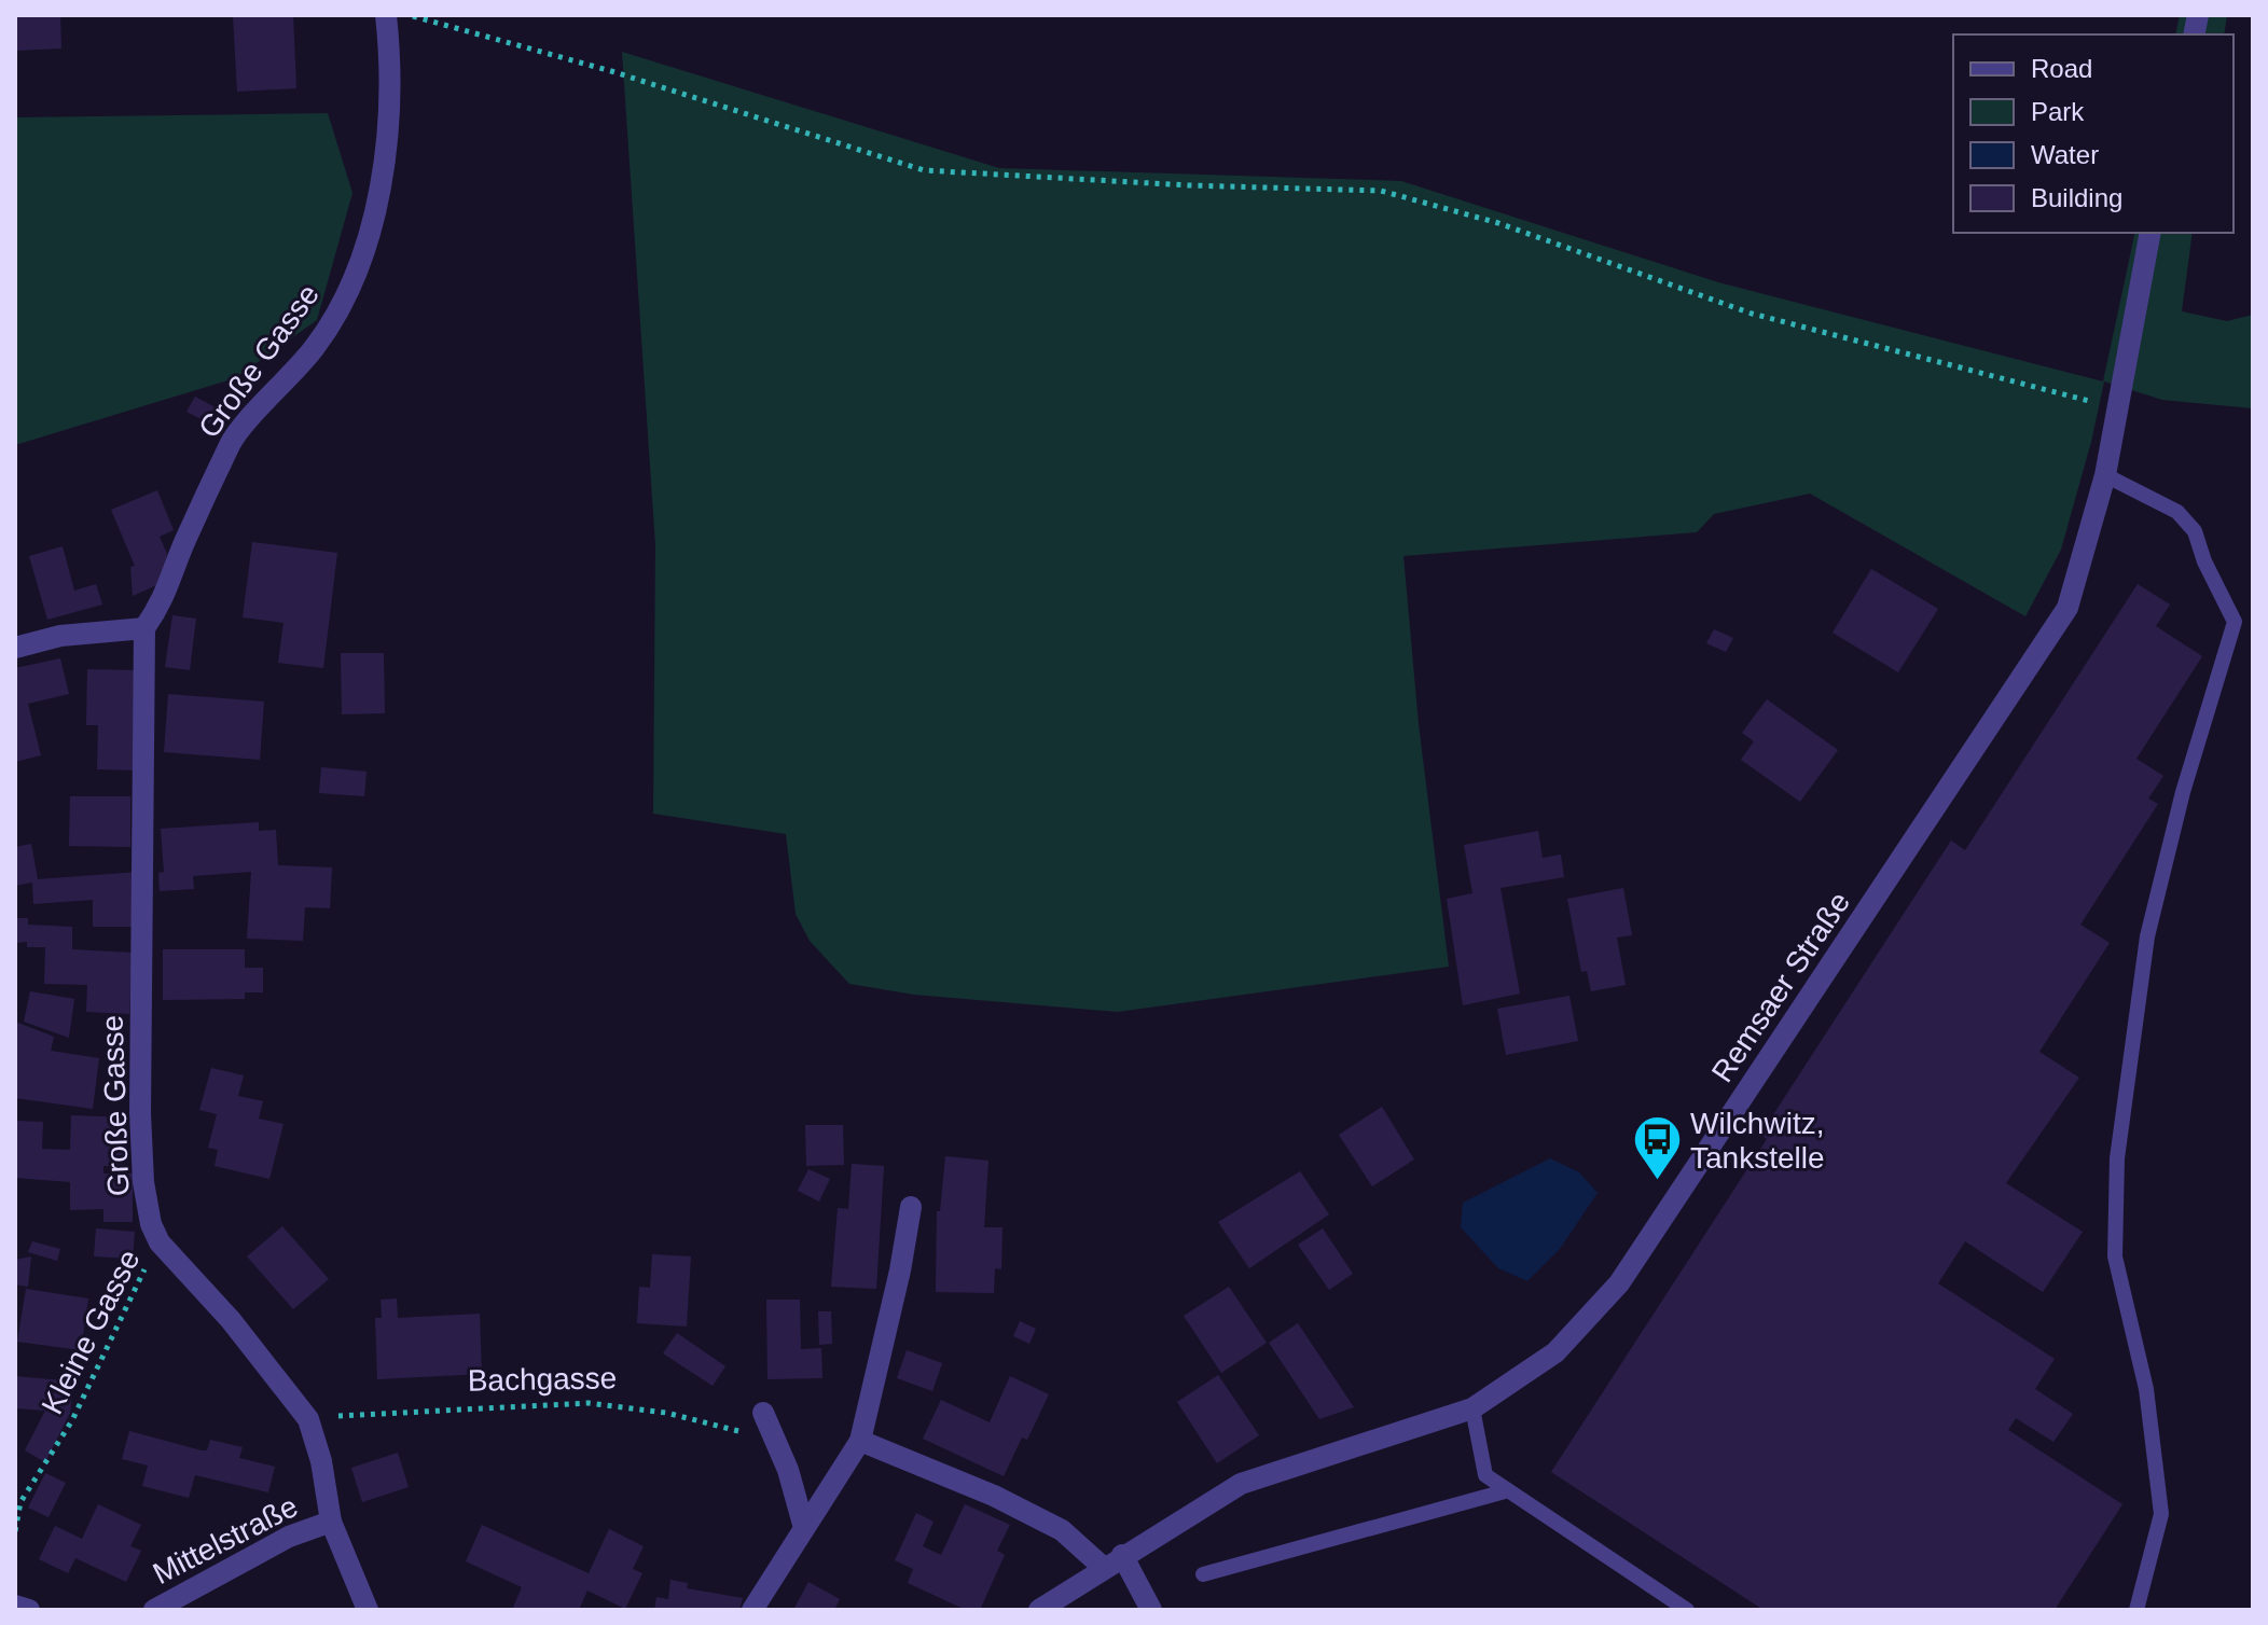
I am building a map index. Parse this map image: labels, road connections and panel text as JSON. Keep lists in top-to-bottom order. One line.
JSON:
{"streets":{"street":["Große Gasse","Remsaer Straße","Mittelstraße"],"path":["Kleine Gasse","Bachgasse"]},"crossings":[["Große Gasse","Kleine Gasse"],["Große Gasse","Bachgasse"],["Große Gasse","Mittelstraße"]],"places":{"bus stop":["Wilchwitz, Tankstelle"]},"legend":["Road","Park","Water","Building"]}
